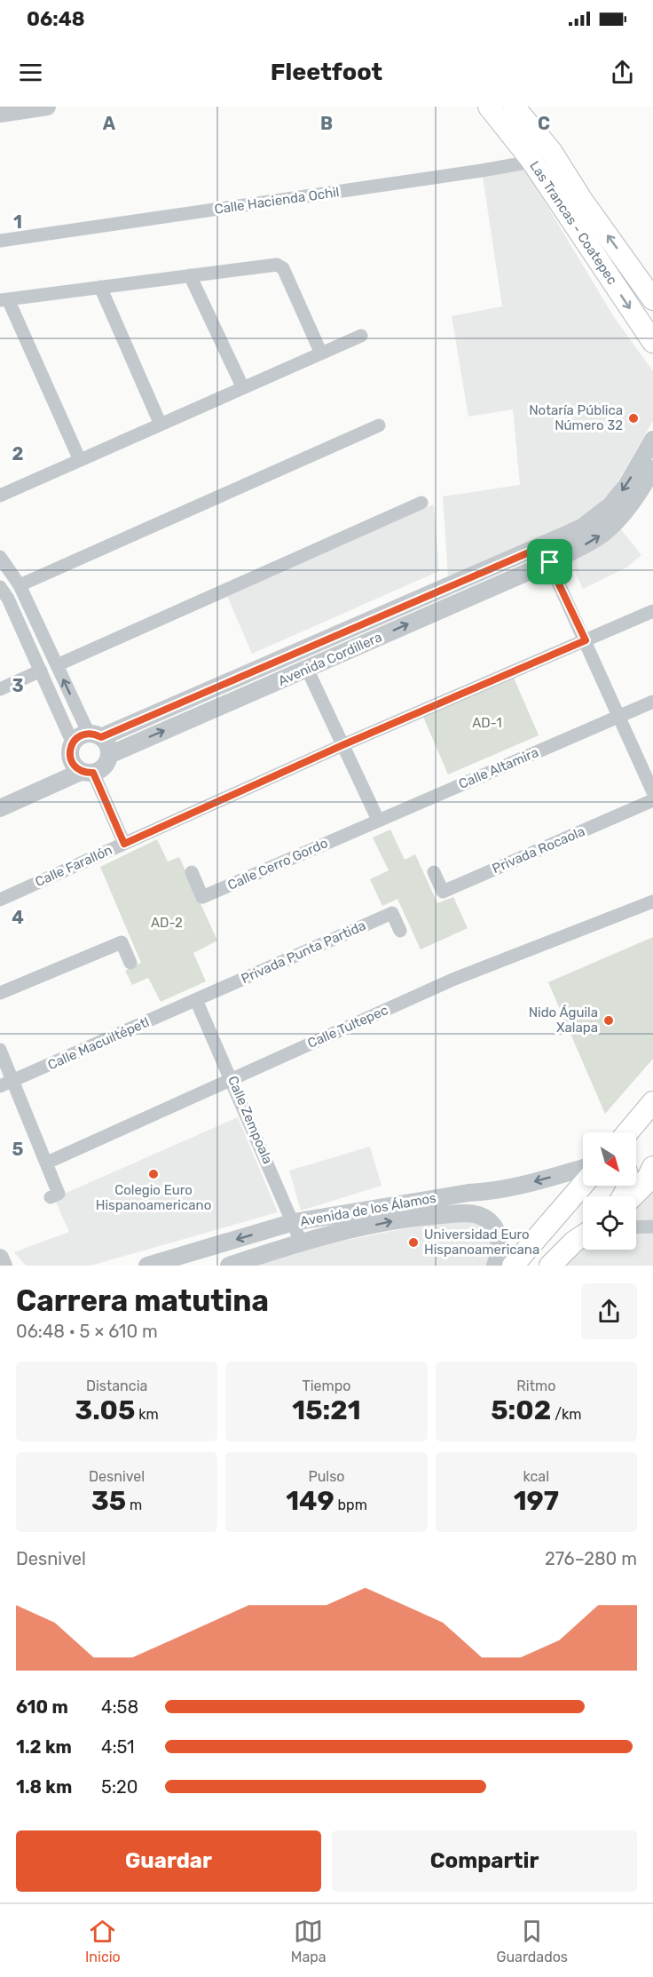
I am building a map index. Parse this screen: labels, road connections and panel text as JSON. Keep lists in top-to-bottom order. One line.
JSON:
{"streets":{"main road":["Las Trancas - Coatepec"],"street":["Calle Hacienda Ochil","Avenida Cordillera","Calle Altamira","Privada Rocaola","Calle Cerro Gordo","Calle Farallón","Privada Punta Partida","Calle Tultepec","Calle Macuiltépetl","Calle Zempoala","Avenida de los Álamos"]},"crossings":[["Calle Hacienda Ochil","Las Trancas - Coatepec"],["Calle Altamira","Calle Cerro Gordo"],["Privada Punta Partida","Calle Macuiltépetl"],["Privada Punta Partida","Calle Zempoala"],["Calle Tultepec","Calle Zempoala"],["Calle Macuiltépetl","Calle Zempoala"],["Calle Zempoala","Avenida de los Álamos"]],"parks":["AD-1","AD-2"],"places":["Notaría Pública Número 32","Nido Águila Xalapa","Colegio Euro Hispanoamericano","Universidad Euro Hispanoamericana"],"north":"bottom right","page":{"status":"06:48","header":"Fleetfoot","heading":["Carrera matutina","06:48 · 5 × 610 m"],"stats":[["Distancia","3.05 km"],["Tiempo","15:21"],["Ritmo","5:02 /km"],["Desnivel","35 m"],["Pulso","149 bpm"],["kcal","197"]],"chart":["Desnivel","276–280 m"],"list":[{"name":"610 m","note":"4:58"},{"name":"1.2 km","note":"4:51"},{"name":"1.8 km","note":"5:20"}],"buttons":["Guardar","Compartir"],"tabs":["Inicio","Mapa","Guardados"]},"grid":{"columns":["A","B","C"],"rows":["1","2","3","4","5"]}}
